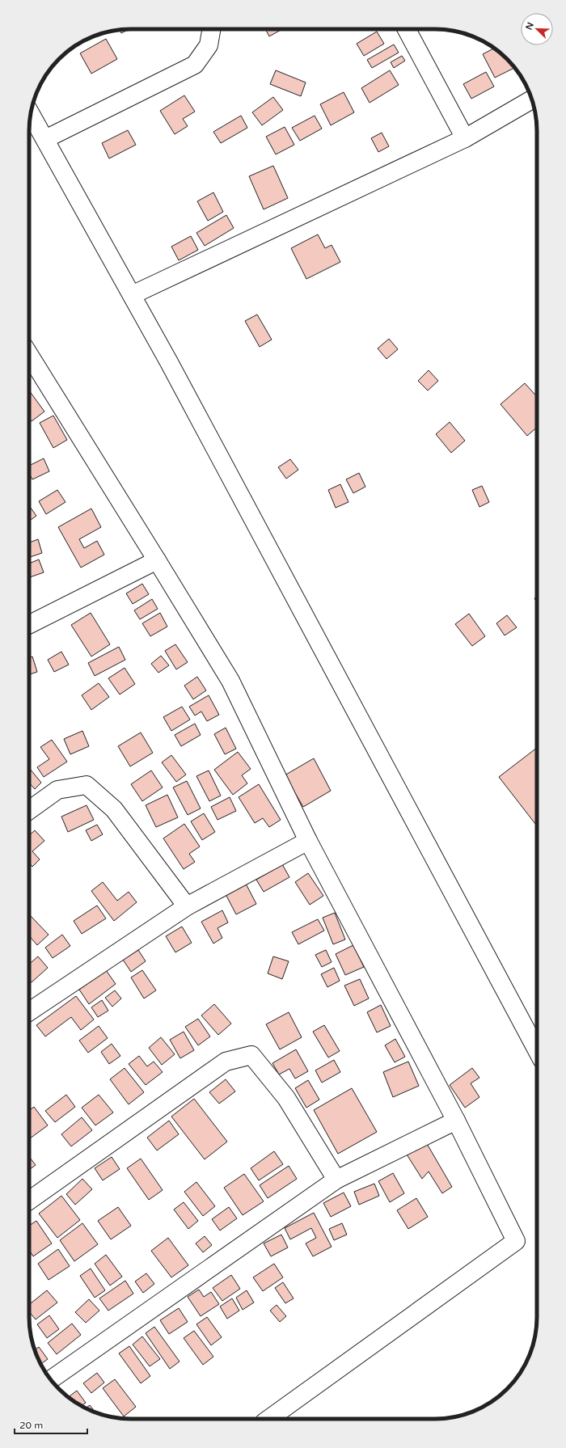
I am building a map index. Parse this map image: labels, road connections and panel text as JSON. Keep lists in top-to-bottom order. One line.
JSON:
{"scale_bar":"20 m","north":"top left"}
